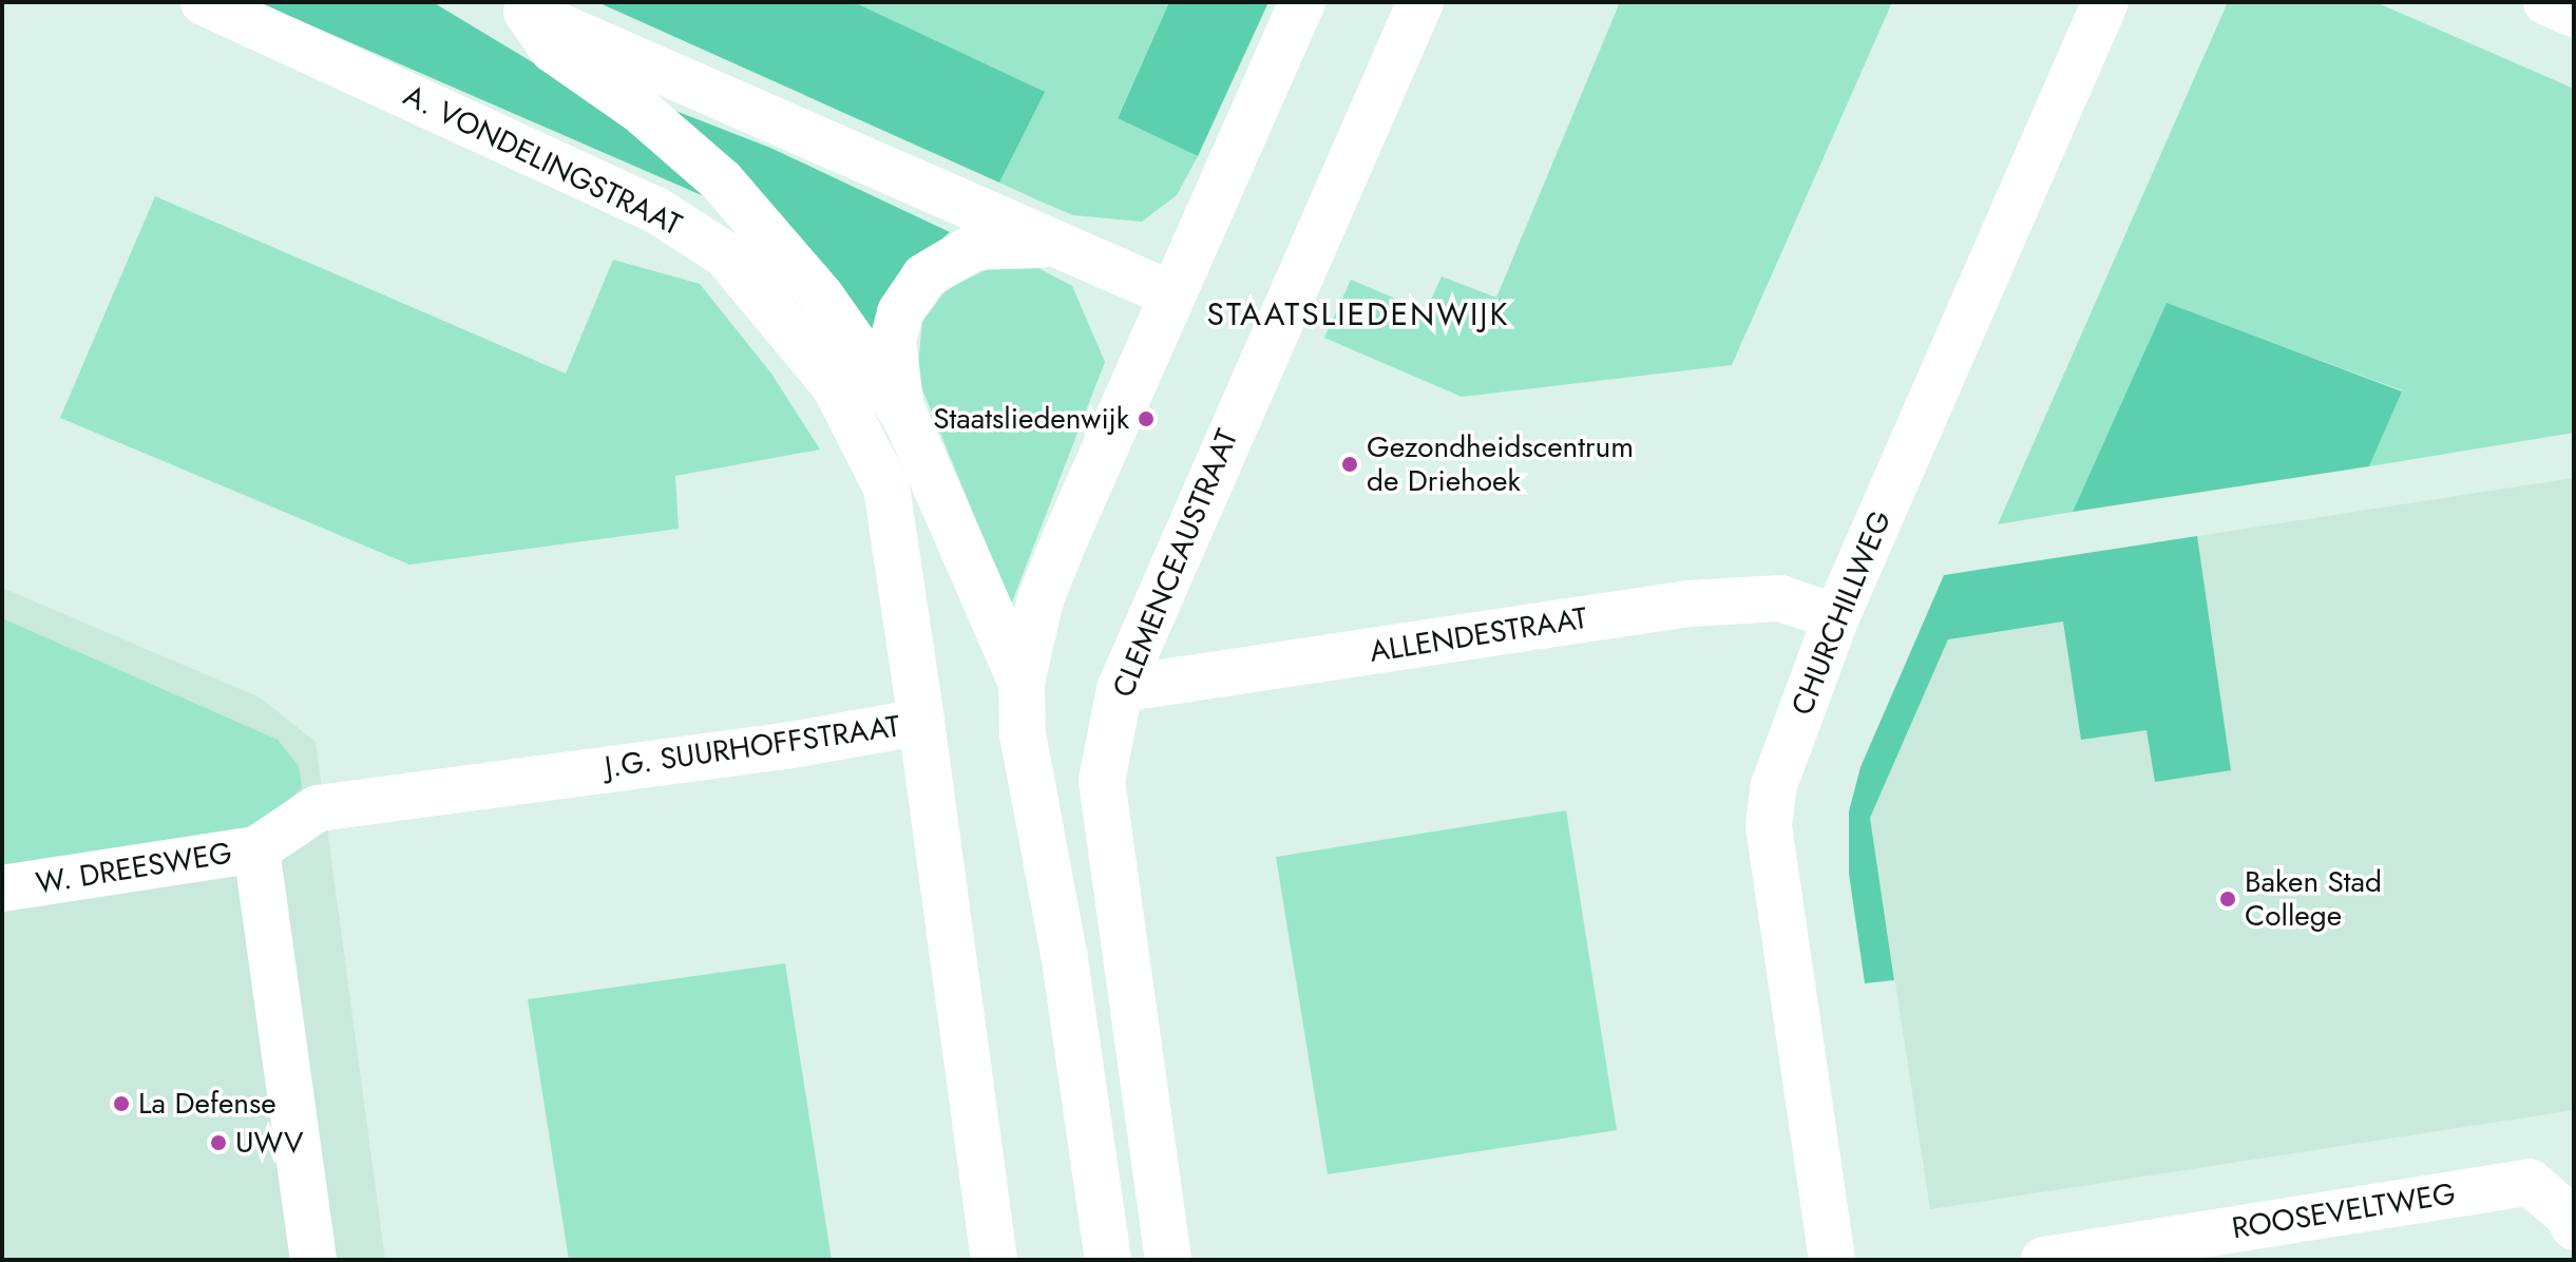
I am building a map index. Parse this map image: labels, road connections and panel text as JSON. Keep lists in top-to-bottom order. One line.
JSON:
{"streets":{"street":["A. VONDELINGSTRAAT","CLEMENCEAUSTRAAT","CHURCHILLWEG","ALLENDESTRAAT","J.G. SUURHOFFSTRAAT","W. DREESWEG","ROOSEVELTWEG"]},"crossings":[["A. VONDELINGSTRAAT","J.G. SUURHOFFSTRAAT"],["CLEMENCEAUSTRAAT","ALLENDESTRAAT"],["CHURCHILLWEG","ALLENDESTRAAT"],["J.G. SUURHOFFSTRAAT","W. DREESWEG"]],"districts":["STAATSLIEDENWIJK"],"places":["Staatsliedenwijk","Gezondheidscentrum de Driehoek","Baken Stad College","La Defense","UWV"]}
